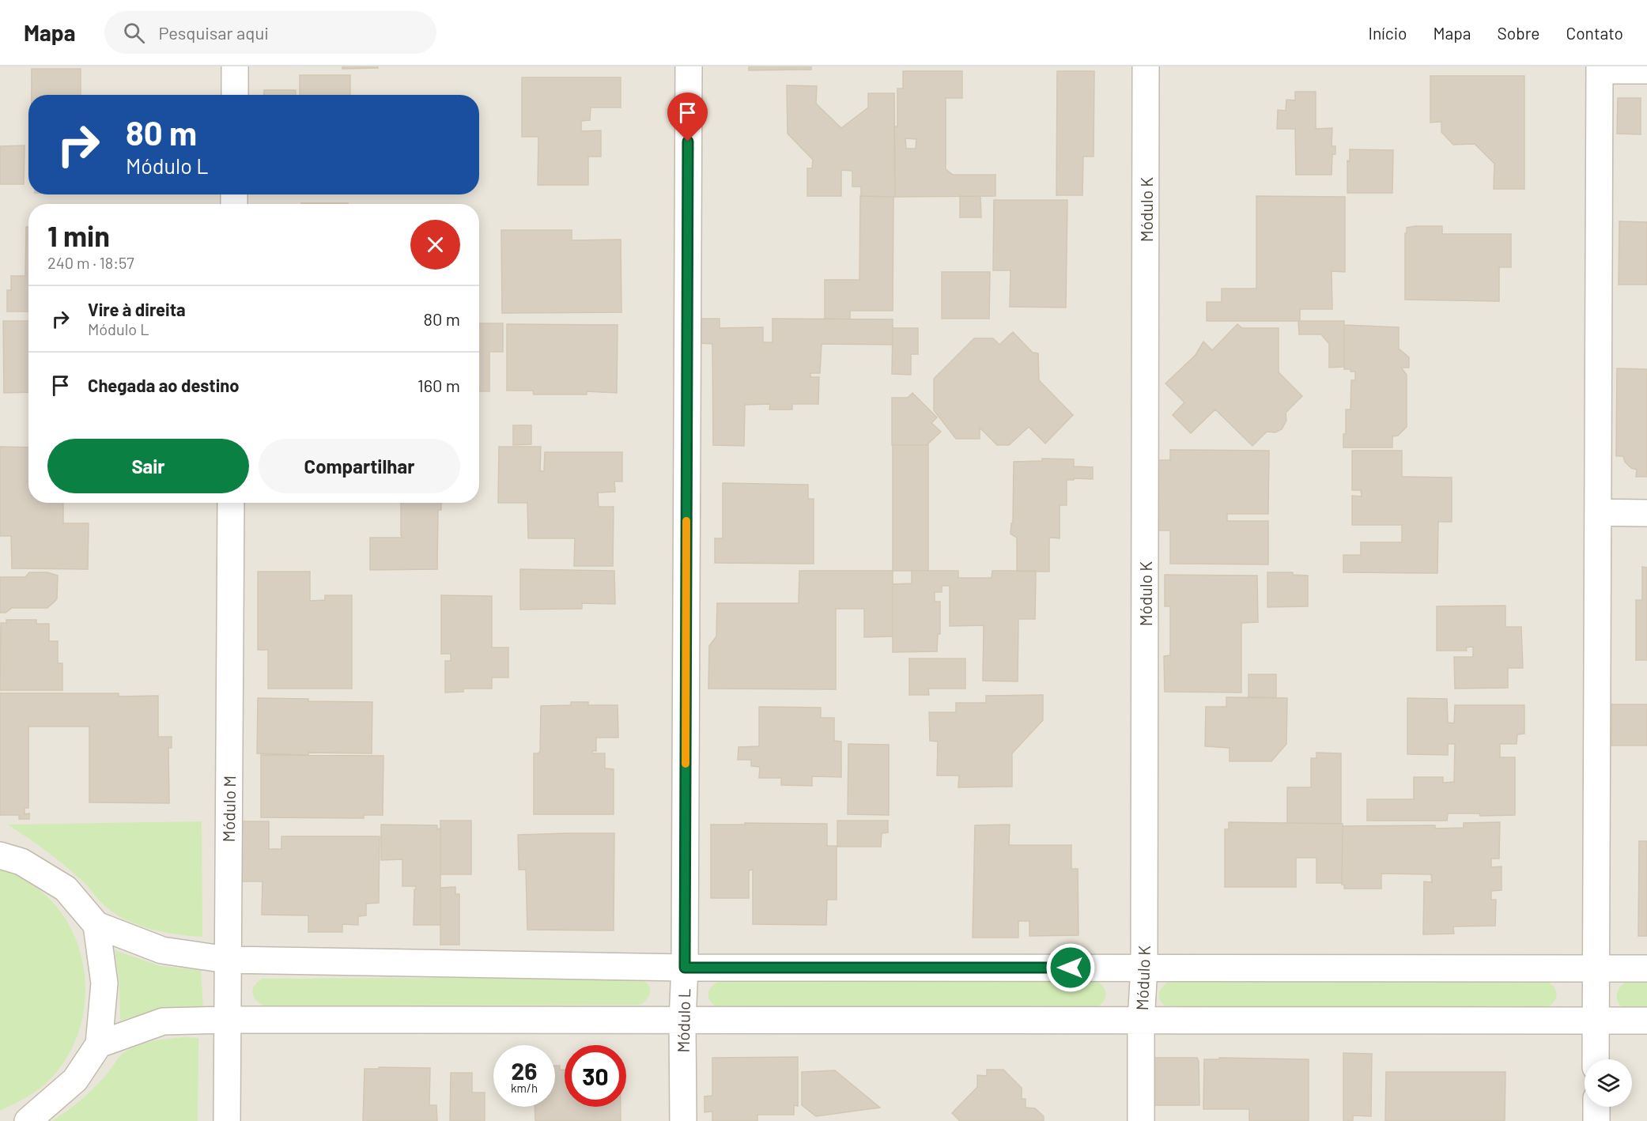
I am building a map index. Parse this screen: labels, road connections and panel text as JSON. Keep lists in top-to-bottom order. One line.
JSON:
{"streets":{"street":["Módulo K","Módulo M","Módulo L"]},"page":{"header":"Mapa","search":"Pesquisar aqui","nav":["Início","Mapa","Sobre","Contato"],"turn":["80 m","Módulo L"],"heading":["1 min","240 m · 18:57"],"list":[{"name":"Vire à direita","note":"Módulo L","value":"80 m"},{"name":"Chegada ao destino","value":"160 m"}],"buttons":["Sair","Compartilhar"],"speed":"26 km/h","limit":"30"}}
